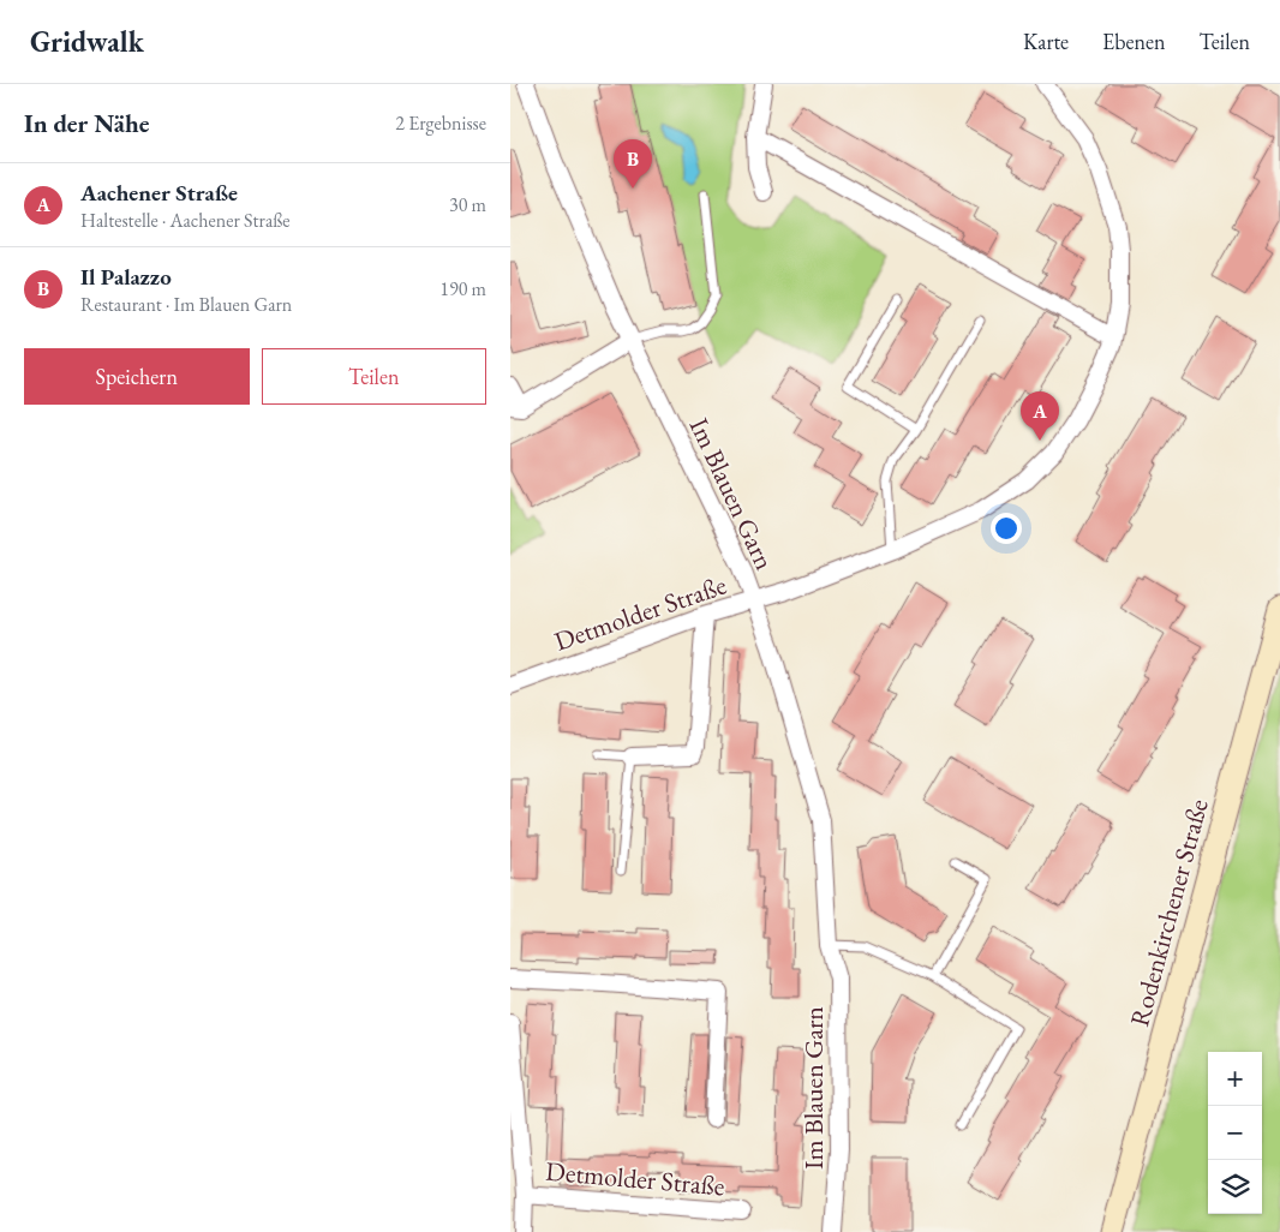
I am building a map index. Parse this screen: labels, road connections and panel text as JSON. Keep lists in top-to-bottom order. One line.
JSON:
{"streets":{"main road":["Rodenkirchener Straße"],"street":["Im Blauen Garn","Detmolder Straße"]},"crossings":[["Im Blauen Garn","Detmolder Straße"]],"page":{"header":"Gridwalk","nav":["Karte","Ebenen","Teilen"],"heading":["In der Nähe","2 Ergebnisse"],"pins":["B","A"],"list":[{"mark":"A","name":"Aachener Straße","note":"Haltestelle · Aachener Straße","value":"30 m"},{"mark":"B","name":"Il Palazzo","note":"Restaurant · Im Blauen Garn","value":"190 m"}],"buttons":["Speichern","Teilen"],"map_buttons":["+","−"]}}
